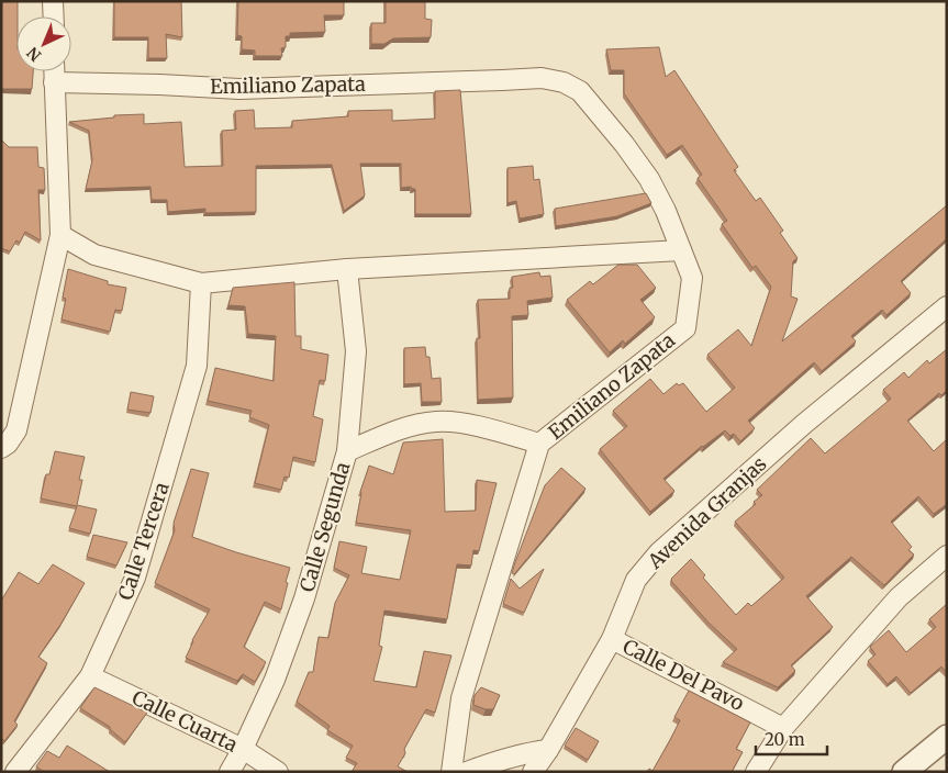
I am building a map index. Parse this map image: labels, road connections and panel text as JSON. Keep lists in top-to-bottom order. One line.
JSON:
{"streets":{"street":["Emiliano Zapata","Avenida Granjas","Calle Segunda","Calle Tercera","Calle Del Pavo","Calle Cuarta"]},"crossings":[["Avenida Granjas","Calle Del Pavo"],["Calle Segunda","Calle Cuarta"],["Calle Tercera","Calle Cuarta"]],"scale_bar":"20 m","north":"bottom left"}
